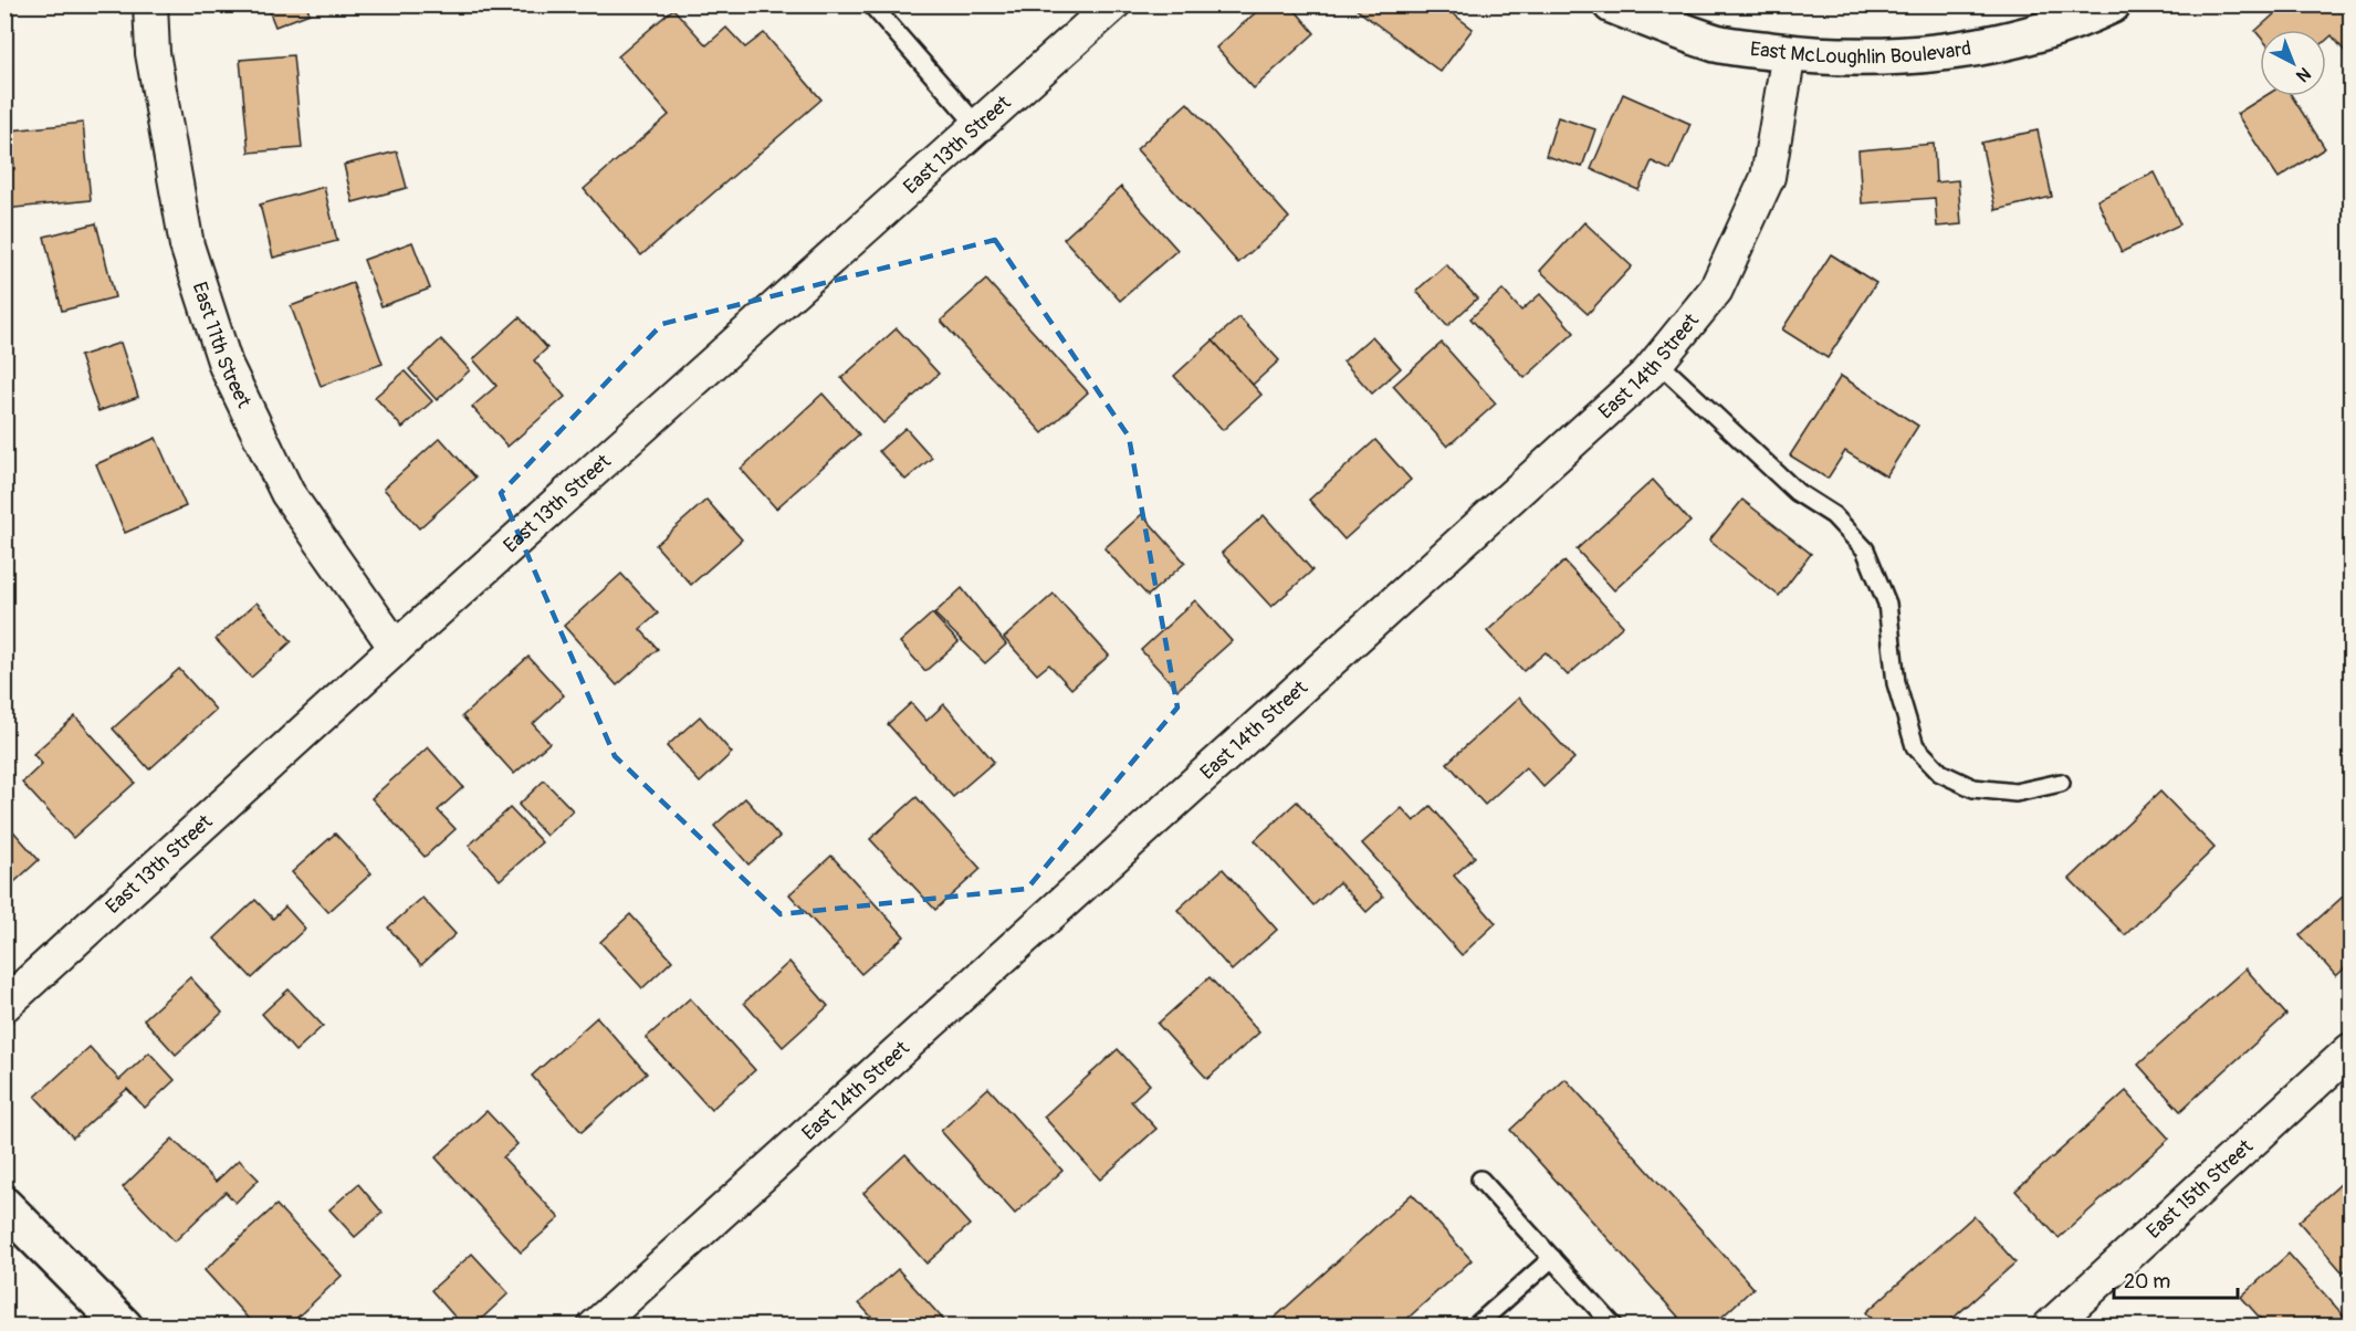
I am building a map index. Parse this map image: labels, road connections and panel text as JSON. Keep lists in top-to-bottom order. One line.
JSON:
{"streets":{"street":["East McLoughlin Boulevard","East 13th Street","East 11th Street","East 14th Street","East 15th Street"]},"crossings":[["East McLoughlin Boulevard","East 14th Street"],["East 13th Street","East 11th Street"]],"scale_bar":"20 m","north":"bottom right"}
